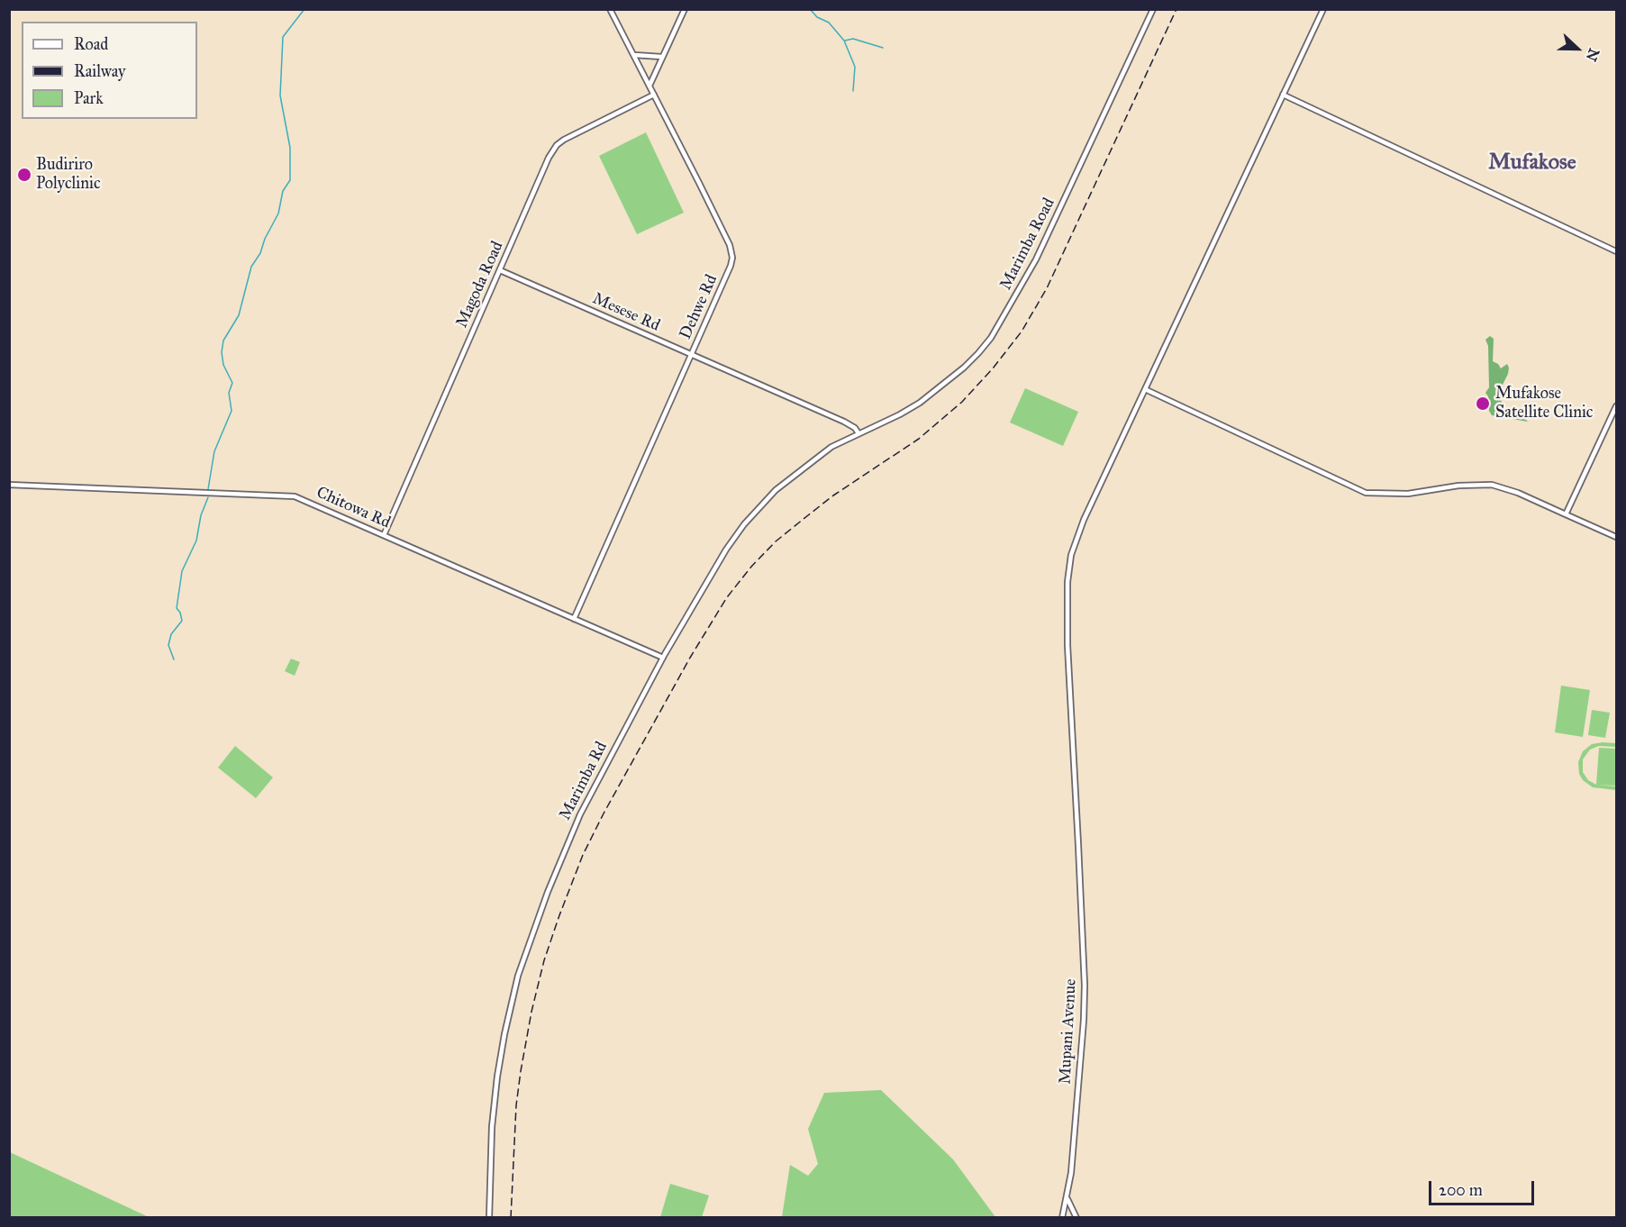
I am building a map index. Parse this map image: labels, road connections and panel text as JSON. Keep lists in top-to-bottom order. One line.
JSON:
{"streets":{"street":["Marimba Road","Magoda Road","Dehwe Rd","Mesese Rd","Chitowa Rd","Marimba Rd","Mupani Avenue"]},"crossings":[["Marimba Road","Mesese Rd"],["Marimba Road","Marimba Rd"],["Magoda Road","Dehwe Rd"],["Magoda Road","Mesese Rd"],["Magoda Road","Chitowa Rd"],["Dehwe Rd","Mesese Rd"],["Dehwe Rd","Chitowa Rd"],["Mesese Rd","Marimba Rd"],["Chitowa Rd","Marimba Rd"]],"districts":["Mufakose"],"places":["Budiriro Polyclinic","Mufakose Satellite Clinic"],"legend":["Road","Railway","Park"],"scale_bar":"200 m","north":"right"}
